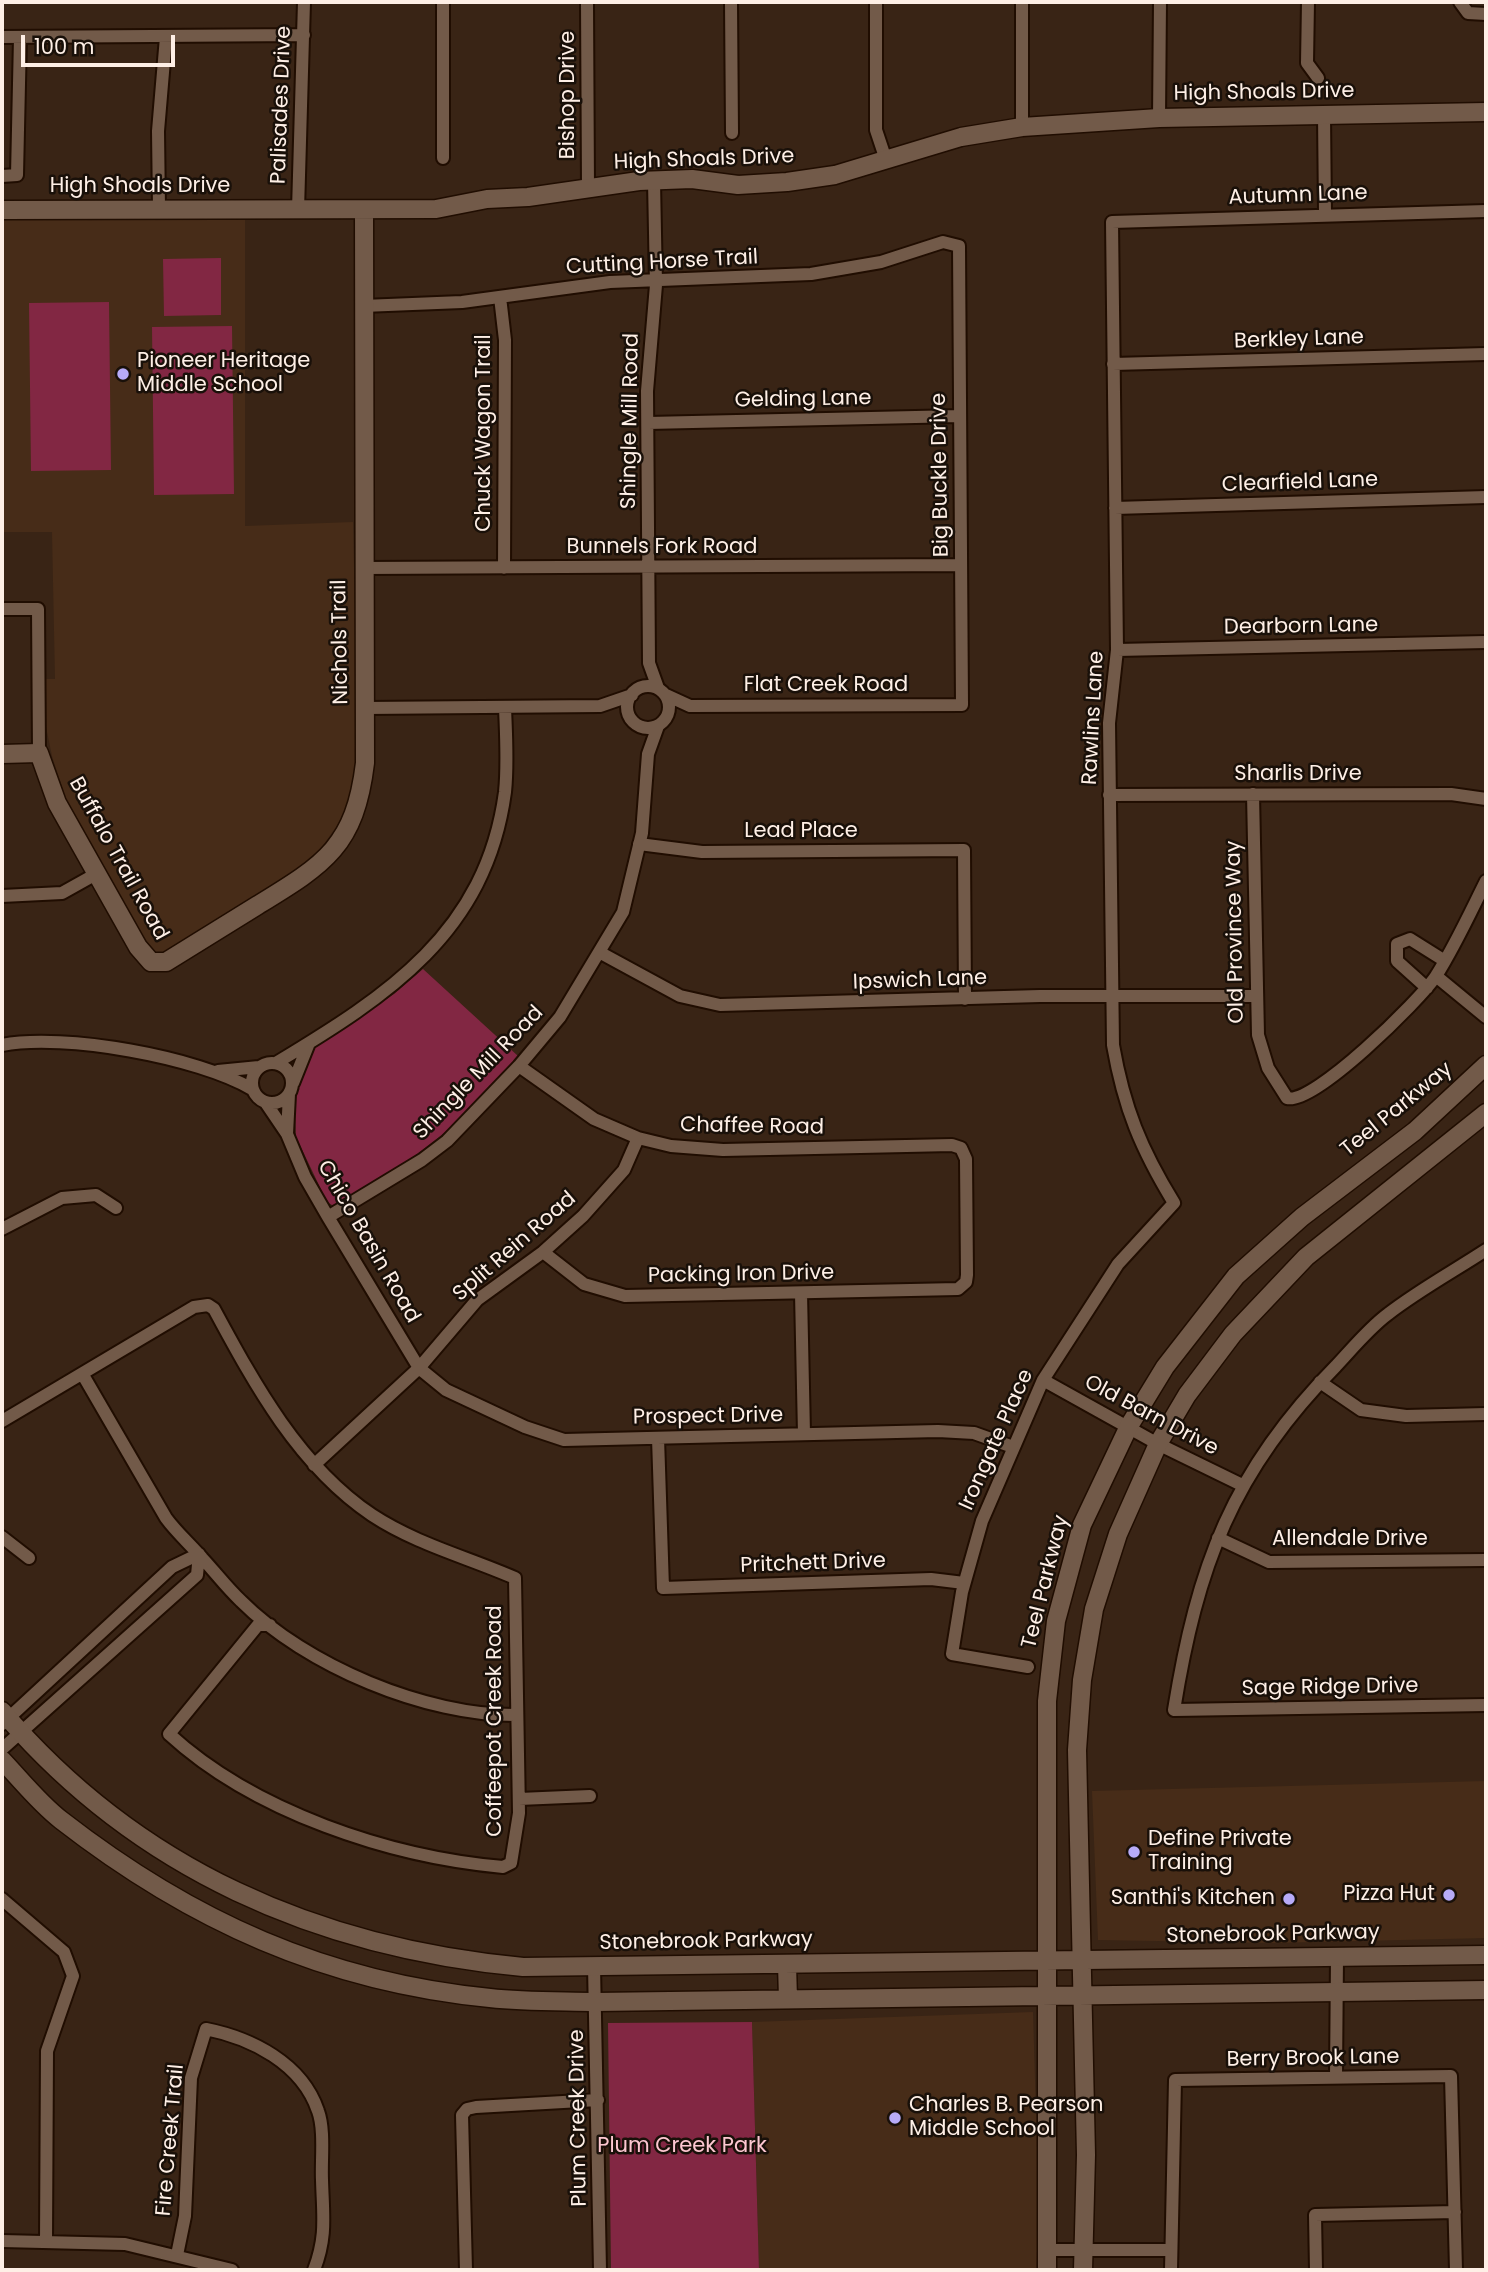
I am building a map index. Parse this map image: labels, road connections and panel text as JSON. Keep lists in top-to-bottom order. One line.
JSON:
{"streets":{"main road":["High Shoals Drive","Nichols Trail","Buffalo Trail Road","Teel Parkway","Stonebrook Parkway"],"street":["Bishop Drive","Palisades Drive","Autumn Lane","Cutting Horse Trail","Berkley Lane","Gelding Lane","Shingle Mill Road","Chuck Wagon Trail","Big Buckle Drive","Clearfield Lane","Bunnels Fork Road","Dearborn Lane","Flat Creek Road","Rawlins Lane","Sharlis Drive","Lead Place","Old Province Way","Ipswich Lane","Chaffee Road","Chico Basin Road","Split Rein Road","Packing Iron Drive","Old Barn Drive","Prospect Drive","Irongate Place","Allendale Drive","Pritchett Drive","Sage Ridge Drive","Coffeepot Creek Road","Berry Brook Lane","Plum Creek Drive","Fire Creek Trail"]},"crossings":[["High Shoals Drive","Bishop Drive"],["High Shoals Drive","Palisades Drive"],["High Shoals Drive","Shingle Mill Road"],["High Shoals Drive","Nichols Trail"],["Autumn Lane","Rawlins Lane"],["Cutting Horse Trail","Shingle Mill Road"],["Cutting Horse Trail","Chuck Wagon Trail"],["Cutting Horse Trail","Big Buckle Drive"],["Cutting Horse Trail","Nichols Trail"],["Berkley Lane","Rawlins Lane"],["Gelding Lane","Shingle Mill Road"],["Gelding Lane","Big Buckle Drive"],["Shingle Mill Road","Bunnels Fork Road"],["Shingle Mill Road","Flat Creek Road"],["Shingle Mill Road","Lead Place"],["Shingle Mill Road","Ipswich Lane"],["Shingle Mill Road","Chaffee Road"],["Shingle Mill Road","Chico Basin Road"],["Chuck Wagon Trail","Bunnels Fork Road"],["Big Buckle Drive","Bunnels Fork Road"],["Big Buckle Drive","Flat Creek Road"],["Clearfield Lane","Rawlins Lane"],["Bunnels Fork Road","Nichols Trail"],["Dearborn Lane","Rawlins Lane"],["Nichols Trail","Buffalo Trail Road"],["Rawlins Lane","Sharlis Drive"],["Rawlins Lane","Ipswich Lane"],["Rawlins Lane","Irongate Place"],["Sharlis Drive","Old Province Way"],["Lead Place","Ipswich Lane"],["Old Province Way","Ipswich Lane"],["Teel Parkway","Old Barn Drive"],["Teel Parkway","Stonebrook Parkway"],["Chaffee Road","Split Rein Road"],["Chaffee Road","Packing Iron Drive"],["Chico Basin Road","Split Rein Road"],["Chico Basin Road","Prospect Drive"],["Split Rein Road","Packing Iron Drive"],["Split Rein Road","Prospect Drive"],["Split Rein Road","Coffeepot Creek Road"],["Old Barn Drive","Irongate Place"],["Prospect Drive","Irongate Place"],["Prospect Drive","Pritchett Drive"],["Irongate Place","Pritchett Drive"],["Allendale Drive","Sage Ridge Drive"],["Stonebrook Parkway","Plum Creek Drive"]],"parks":["Plum Creek Park"],"places":["Pioneer Heritage Middle School","Define Private Training","Pizza Hut","Santhi's Kitchen","Charles B. Pearson Middle School"],"scale_bar":"100 m"}
